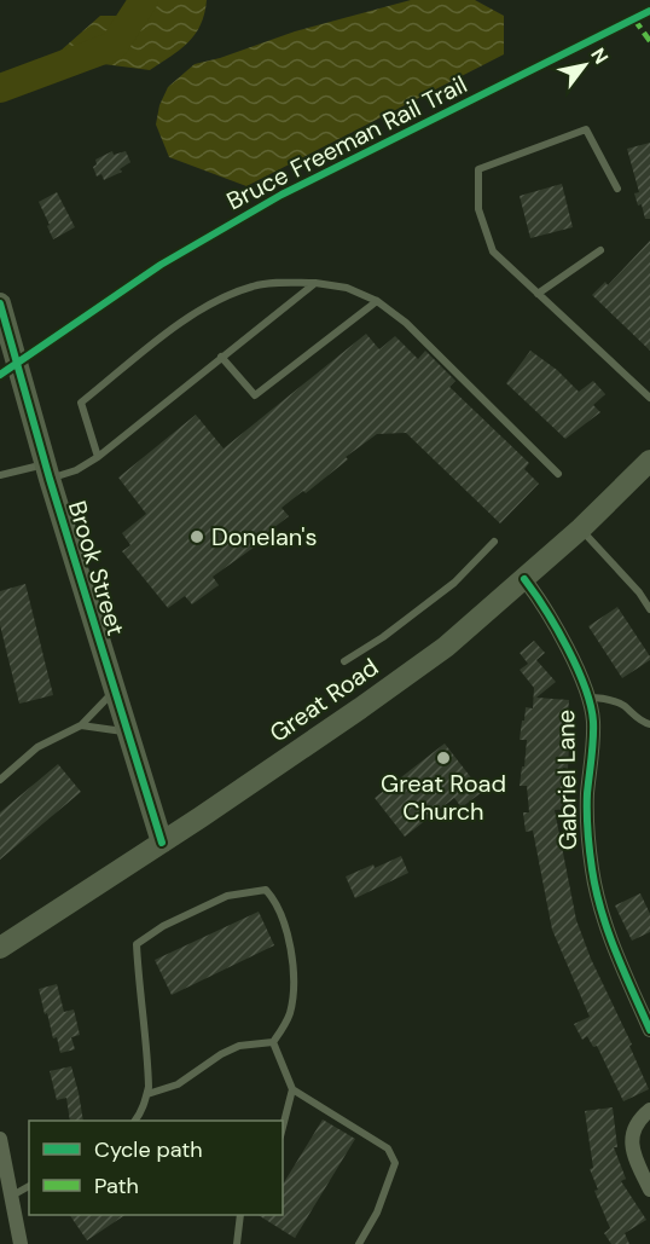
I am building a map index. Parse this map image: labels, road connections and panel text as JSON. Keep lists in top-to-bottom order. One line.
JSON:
{"streets":{"main road":["Brook Street","Great Road"],"street":["Gabriel Lane"],"cycle path":["Bruce Freeman Rail Trail"]},"crossings":[["Brook Street","Great Road"],["Great Road","Gabriel Lane"]],"places":["Donelan's","Great Road Church"],"legend":["Cycle path","Path"],"north":"top right"}
